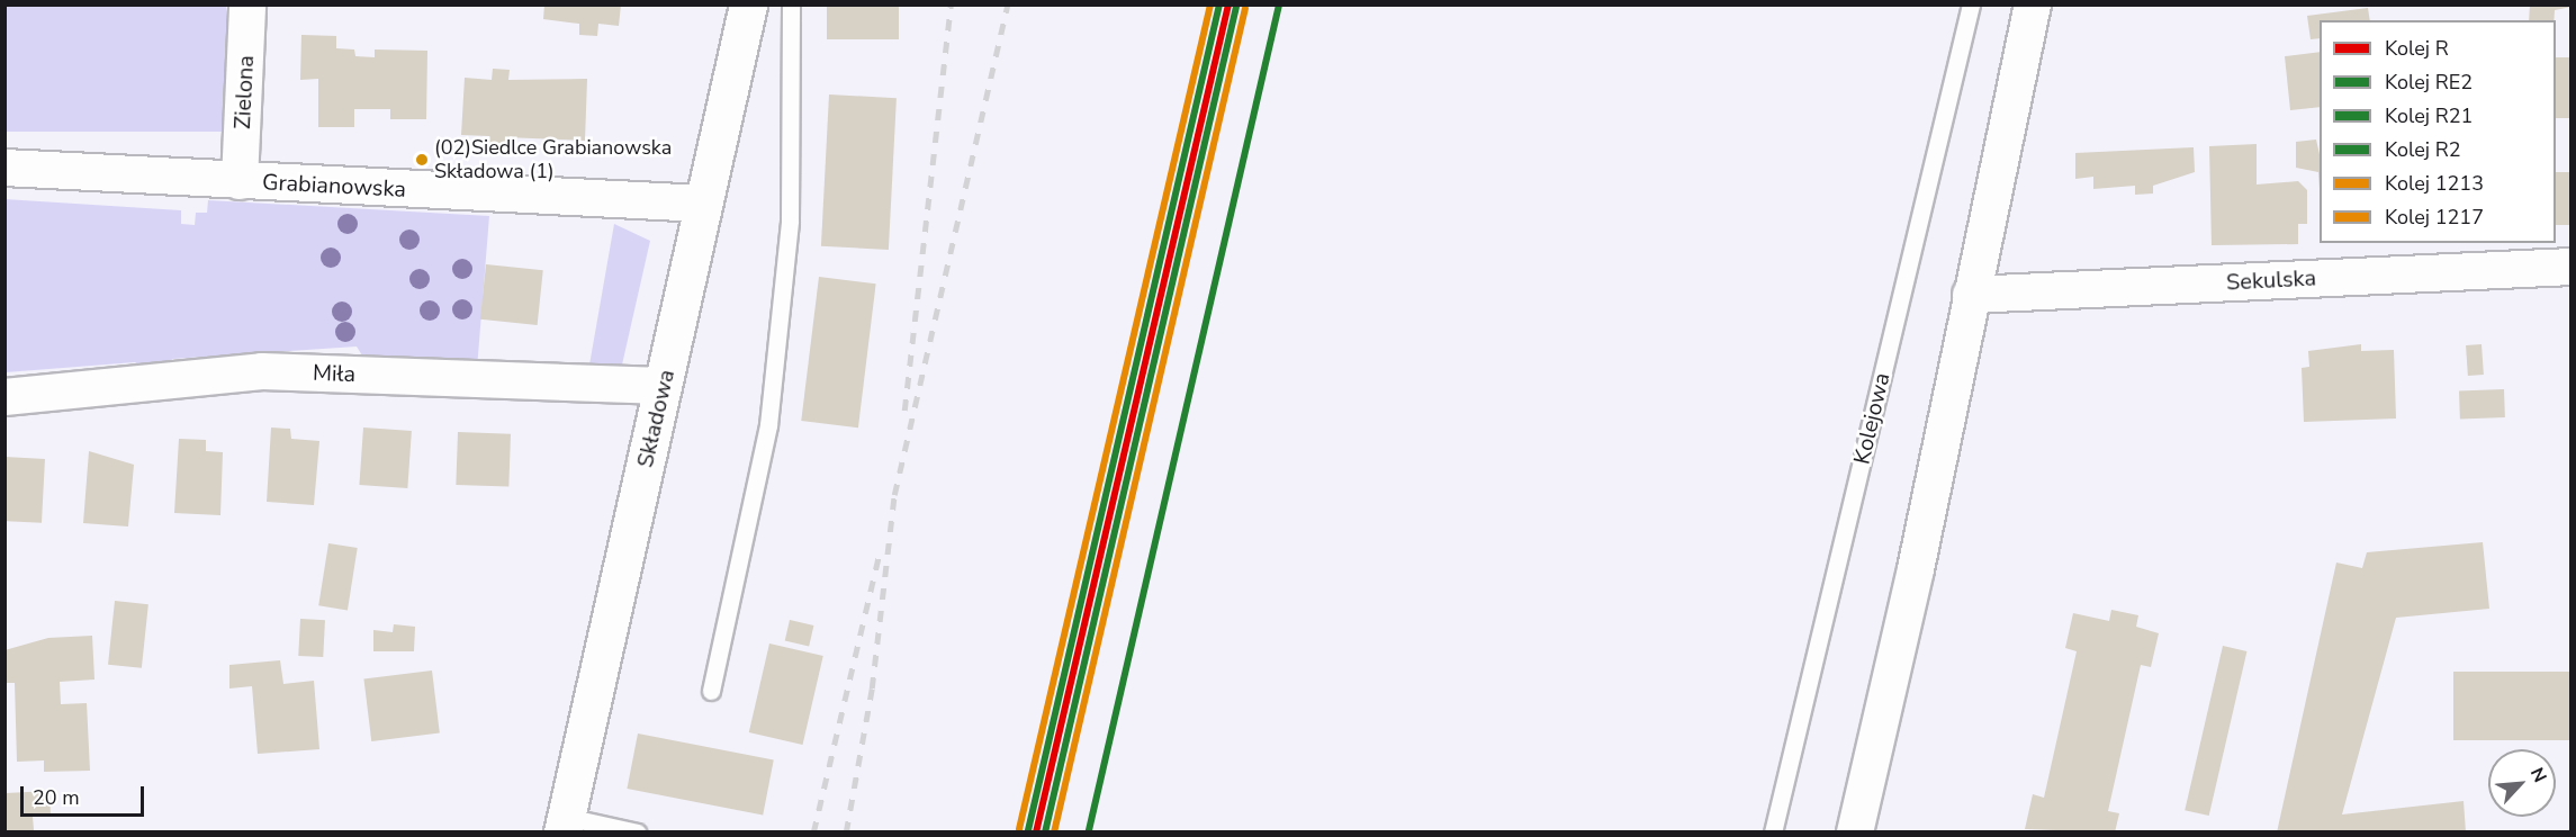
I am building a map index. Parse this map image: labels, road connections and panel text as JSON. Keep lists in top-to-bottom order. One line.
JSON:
{"streets":{"main road":["Składowa"],"street":["Zielona","Grabianowska","Sekulska","Miła"],"lane":["Kolejowa"]},"crossings":[["Zielona","Grabianowska"],["Grabianowska","Składowa"],["Miła","Składowa"]],"places":["(02)Siedlce Grabianowska Składowa (1)"],"lines":["rail line R","rail line R21","rail line R2","rail line 1217","rail line RE2","rail line 1213"],"legend":["Kolej R","Kolej RE2","Kolej R21","Kolej R2","Kolej 1213","Kolej 1217"],"scale_bar":"20 m","north":"top right"}
